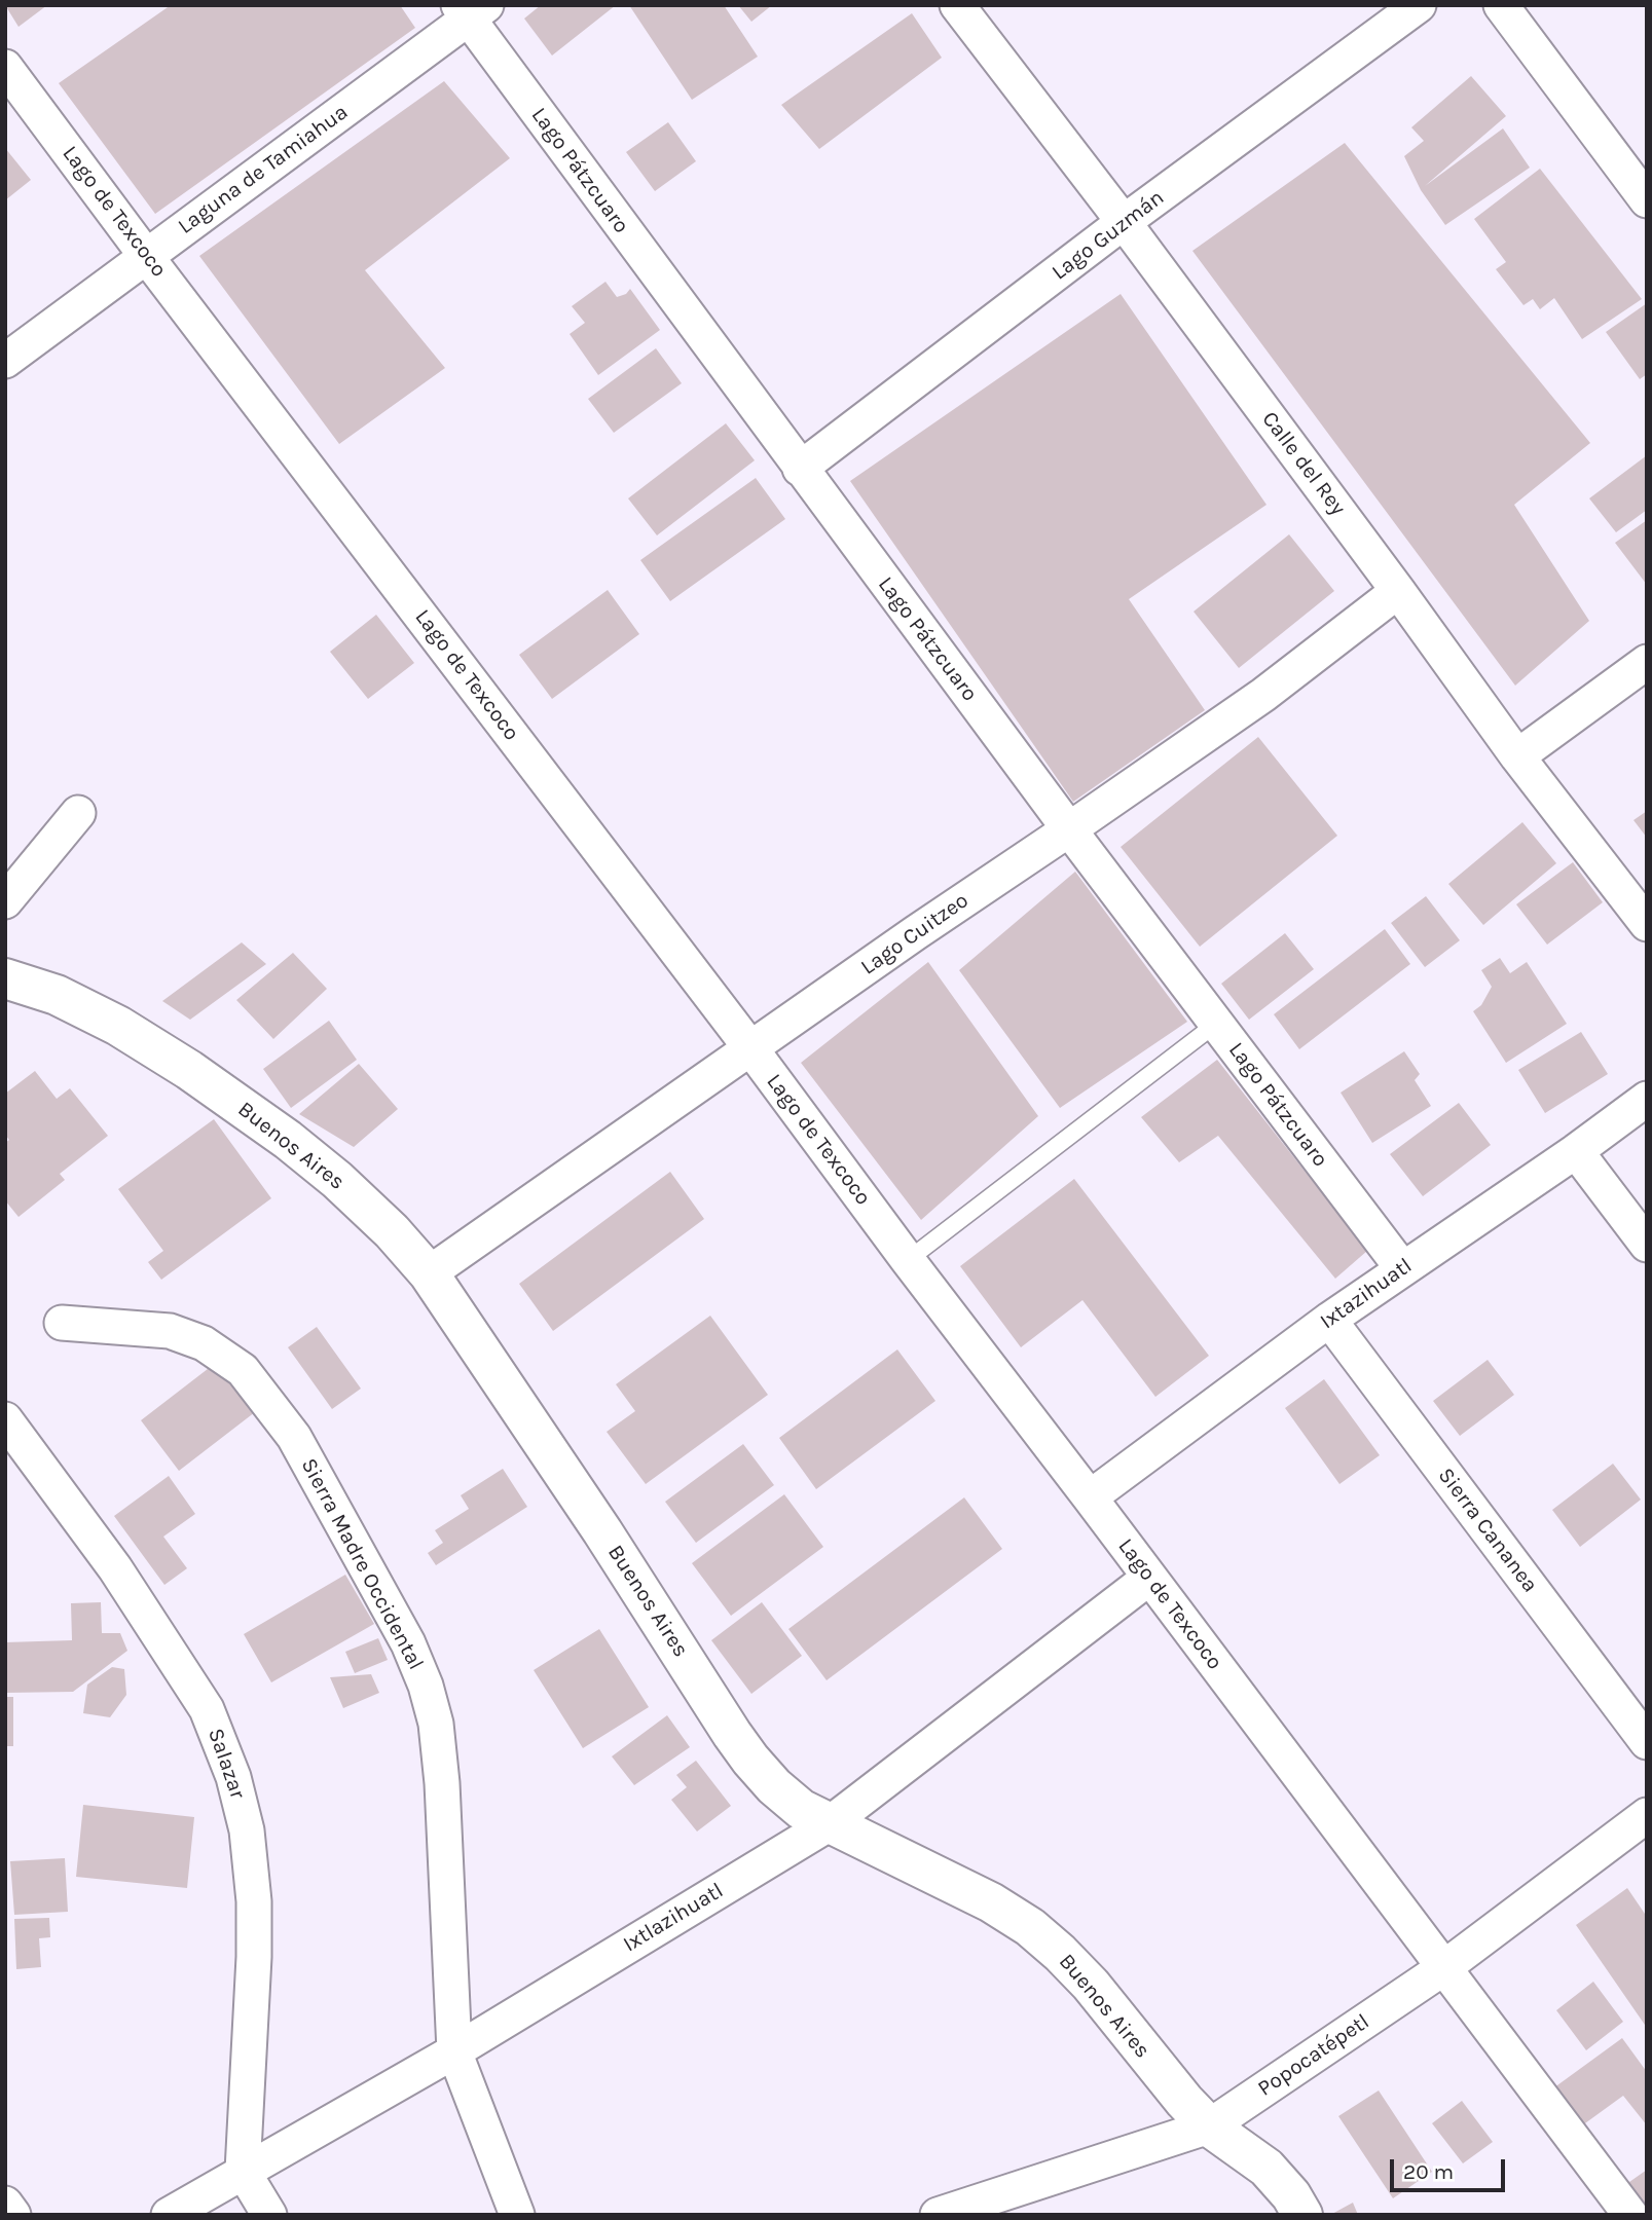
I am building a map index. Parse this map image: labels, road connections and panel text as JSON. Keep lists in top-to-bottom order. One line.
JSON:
{"streets":{"street":["Laguna de Tamiahua","Lago Pátzcuaro","Lago de Texcoco","Lago Guzmán","Calle del Rey","Lago Cuitzeo","Buenos Aires","Ixtazihuatl","Sierra Cananea","Sierra Madre Occidental","Salazar","Ixtlazihuatl","Popocatépetl"]},"crossings":[["Laguna de Tamiahua","Lago Pátzcuaro"],["Laguna de Tamiahua","Lago de Texcoco"],["Lago Pátzcuaro","Lago Guzmán"],["Lago Pátzcuaro","Lago Cuitzeo"],["Lago Pátzcuaro","Ixtazihuatl"],["Lago de Texcoco","Lago Cuitzeo"],["Lago de Texcoco","Ixtazihuatl"],["Lago de Texcoco","Ixtlazihuatl"],["Lago de Texcoco","Popocatépetl"],["Lago Guzmán","Calle del Rey"],["Calle del Rey","Lago Cuitzeo"],["Lago Cuitzeo","Buenos Aires"],["Buenos Aires","Ixtlazihuatl"],["Buenos Aires","Popocatépetl"],["Ixtazihuatl","Sierra Cananea"],["Sierra Madre Occidental","Ixtlazihuatl"],["Salazar","Ixtlazihuatl"]],"scale_bar":"20 m"}
